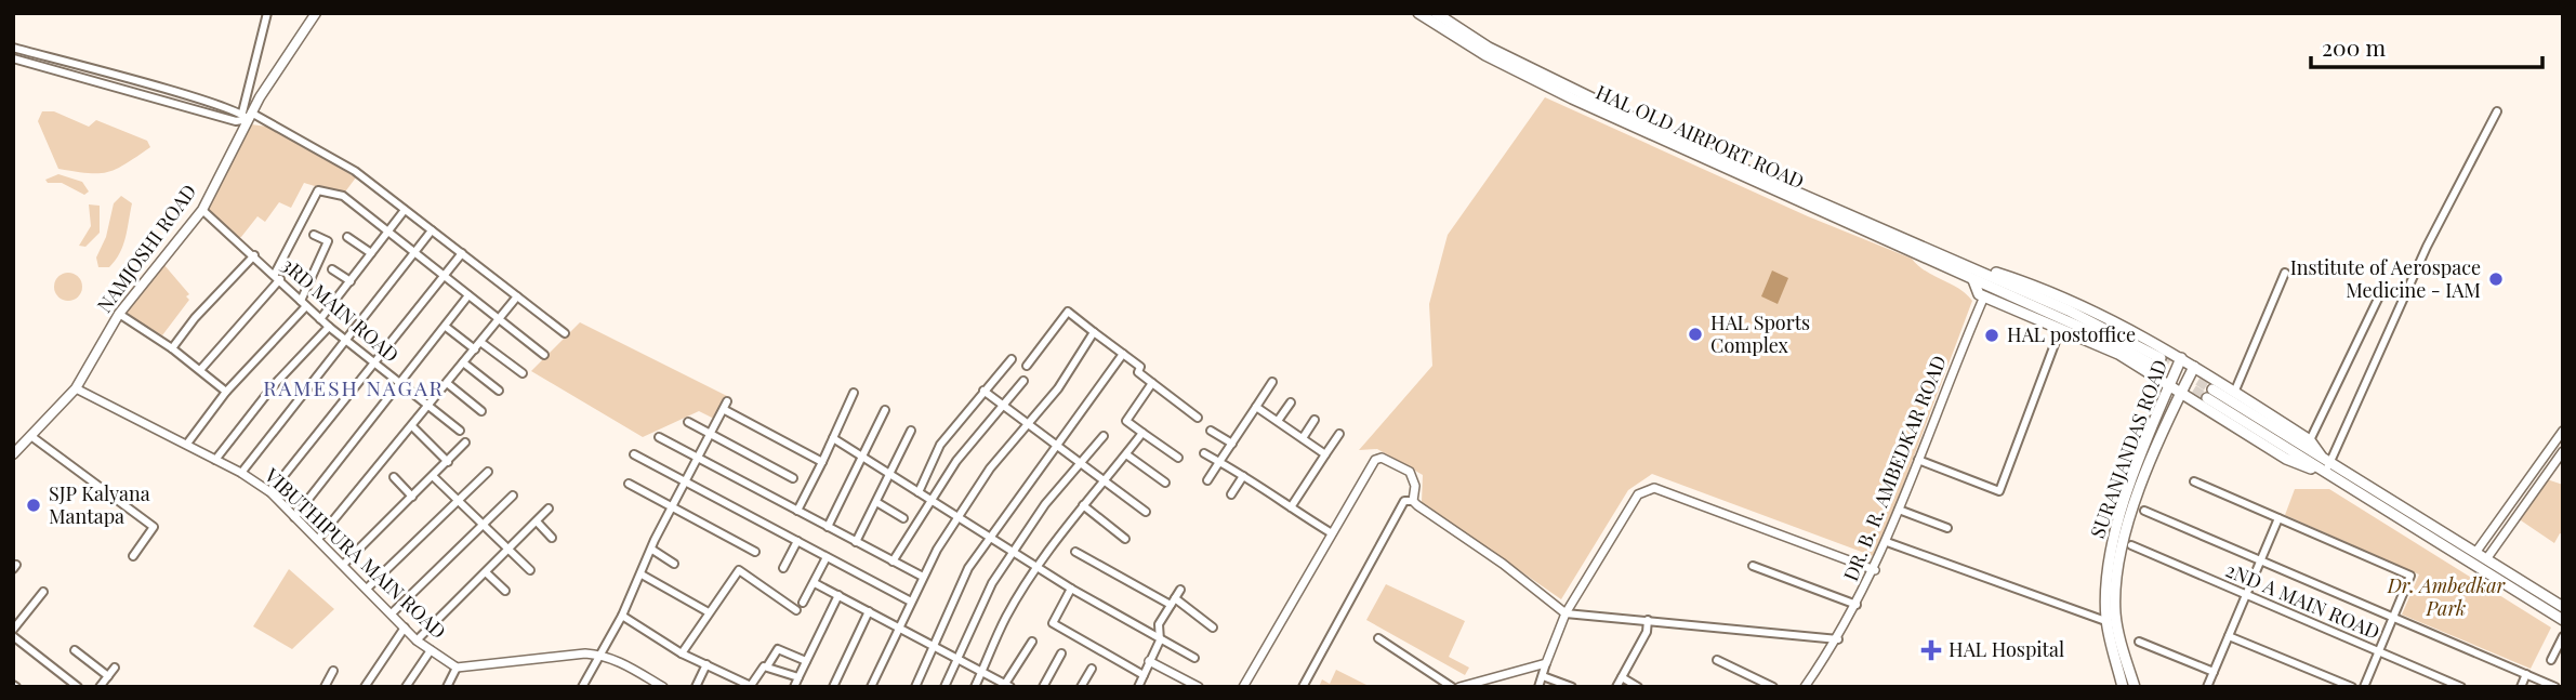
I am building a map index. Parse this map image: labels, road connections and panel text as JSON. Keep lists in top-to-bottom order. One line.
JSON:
{"streets":{"main road":["HAL OLD AIRPORT ROAD","NAMJOSHI ROAD","SURANJANDAS ROAD"],"street":["3RD MAIN ROAD","DR. B. R. AMBEDKAR ROAD","VIBUTHIPURA MAIN ROAD","2ND A MAIN ROAD"]},"crossings":[["NAMJOSHI ROAD","3RD MAIN ROAD"],["NAMJOSHI ROAD","VIBUTHIPURA MAIN ROAD"]],"districts":["RAMESH NAGAR"],"parks":["Dr. Ambedkar Park"],"places":{"other":["Institute of Aerospace Medicine - IAM","HAL Sports Complex","HAL postoffice","SJP Kalyana Mantapa"],"health":["HAL Hospital"]},"scale_bar":"200 m"}
